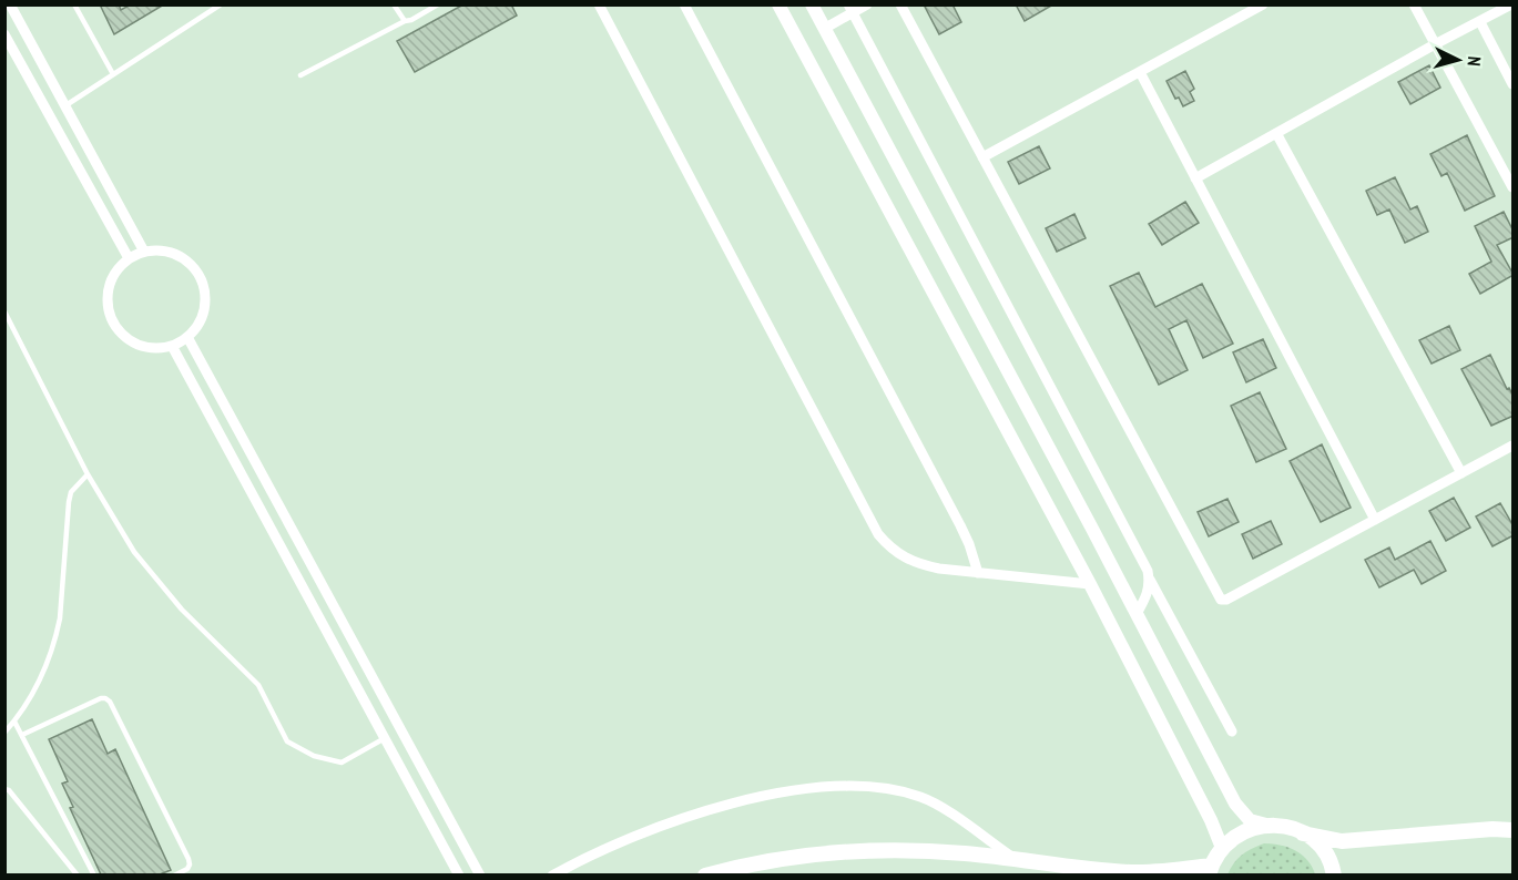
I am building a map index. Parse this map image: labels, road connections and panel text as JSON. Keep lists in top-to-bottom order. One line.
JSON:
{"north":"right"}
